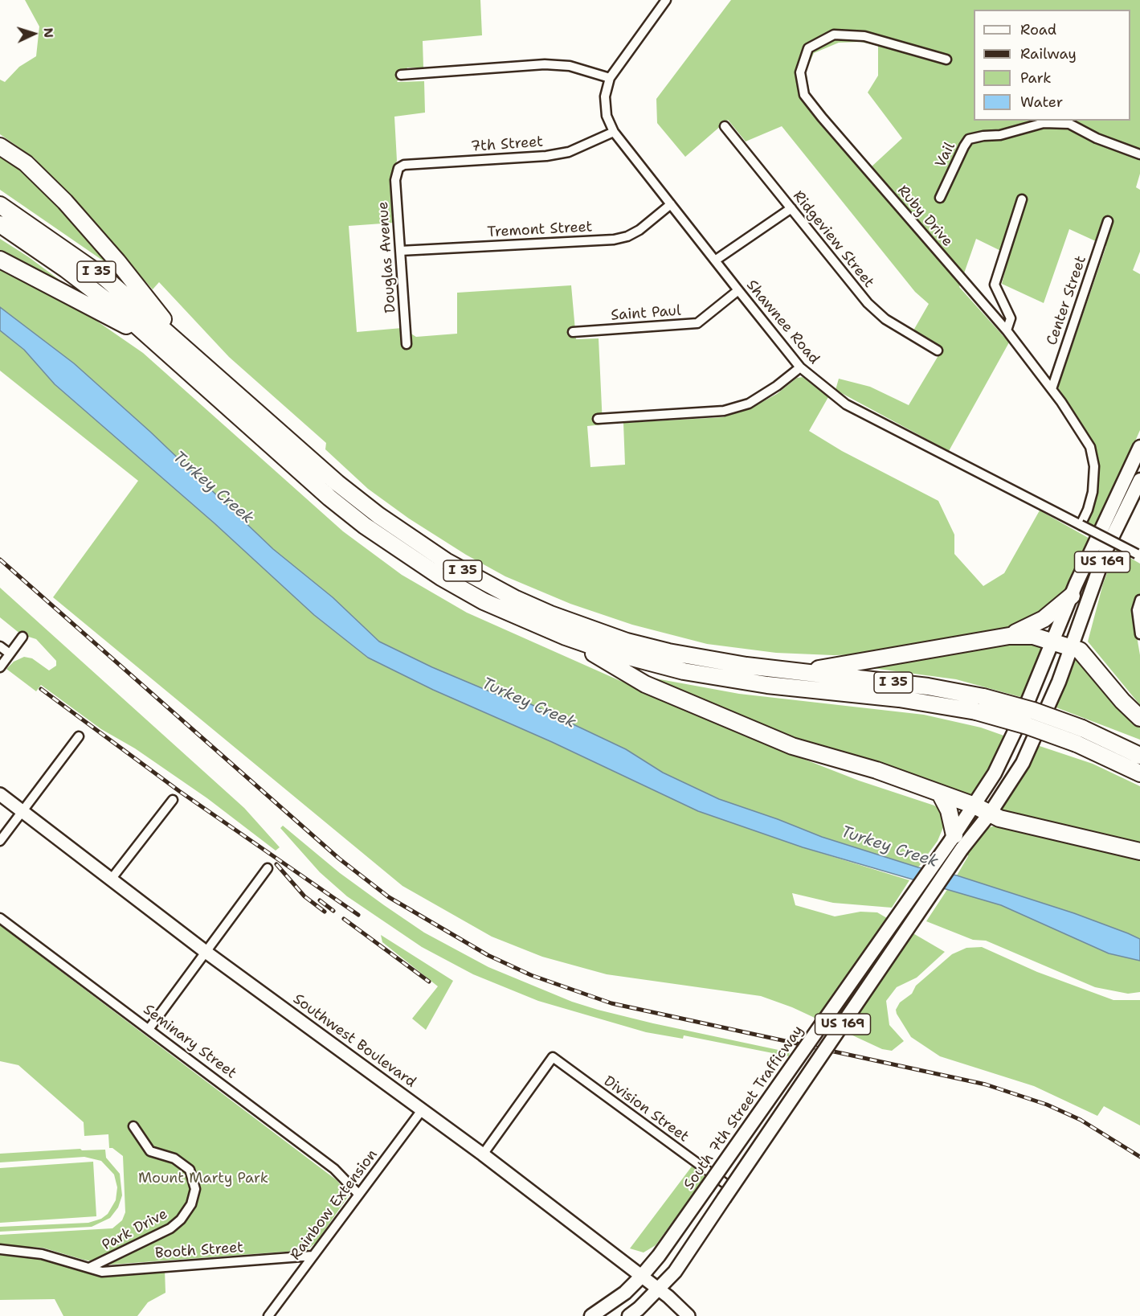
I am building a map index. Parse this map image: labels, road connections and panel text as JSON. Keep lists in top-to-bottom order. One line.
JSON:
{"streets":{"highway":["I 35"],"main road":["US 169","Southwest Boulevard","South 7th Street Trafficway"],"street":["7th Street","Vail","Ruby Drive","Tremont Street","Ridgeview Street","Douglas Avenue","Center Street","Saint Paul","Shawnee Road","Seminary Street","Division Street","Rainbow Extension","Park Drive","Booth Street"]},"crossings":[["7th Street","Douglas Avenue"],["7th Street","Shawnee Road"],["Ruby Drive","Center Street"],["Ruby Drive","Shawnee Road"],["Tremont Street","Douglas Avenue"],["Tremont Street","Shawnee Road"],["Saint Paul","Shawnee Road"],["US 169","Southwest Boulevard"],["US 169","South 7th Street Trafficway"],["Southwest Boulevard","South 7th Street Trafficway"],["Southwest Boulevard","Division Street"],["Southwest Boulevard","Rainbow Extension"],["Seminary Street","Rainbow Extension"],["Rainbow Extension","Booth Street"],["Park Drive","Booth Street"]],"water":["Turkey Creek"],"parks":["Mount Marty Park"],"legend":["Road","Railway","Park","Water"],"north":"right"}
